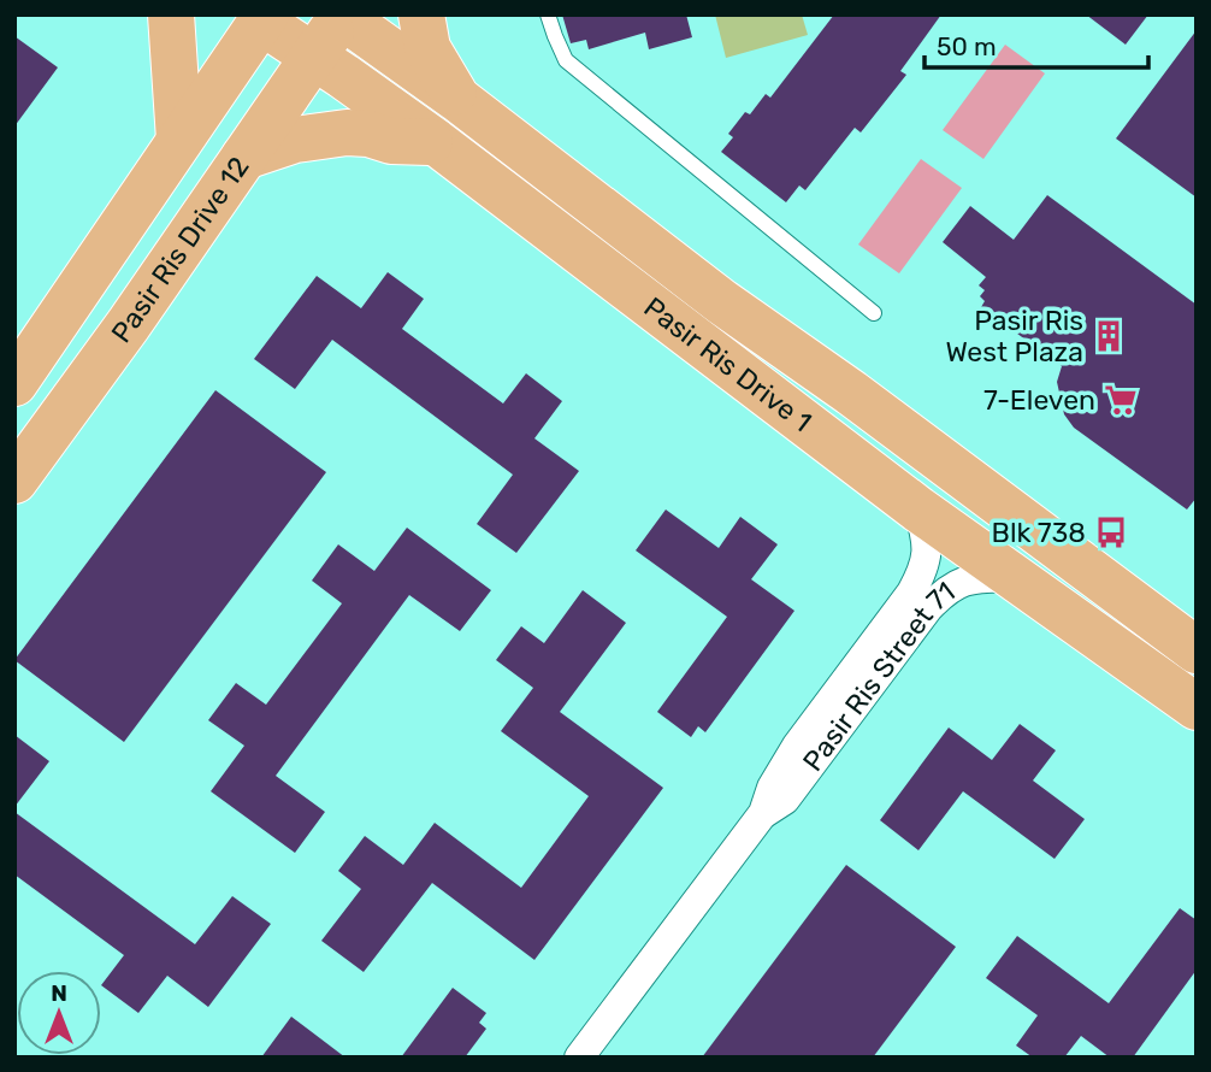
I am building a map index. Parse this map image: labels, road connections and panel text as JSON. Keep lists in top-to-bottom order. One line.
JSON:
{"streets":{"main road":["Pasir Ris Drive 12","Pasir Ris Drive 1"],"street":["Pasir Ris Street 71"]},"crossings":[["Pasir Ris Drive 12","Pasir Ris Drive 1"],["Pasir Ris Drive 1","Pasir Ris Street 71"]],"places":{"building":["Pasir Ris West Plaza"],"supermarket":["7-Eleven"],"bus stop":["Blk 738"]},"scale_bar":"50 m","north":"top"}
